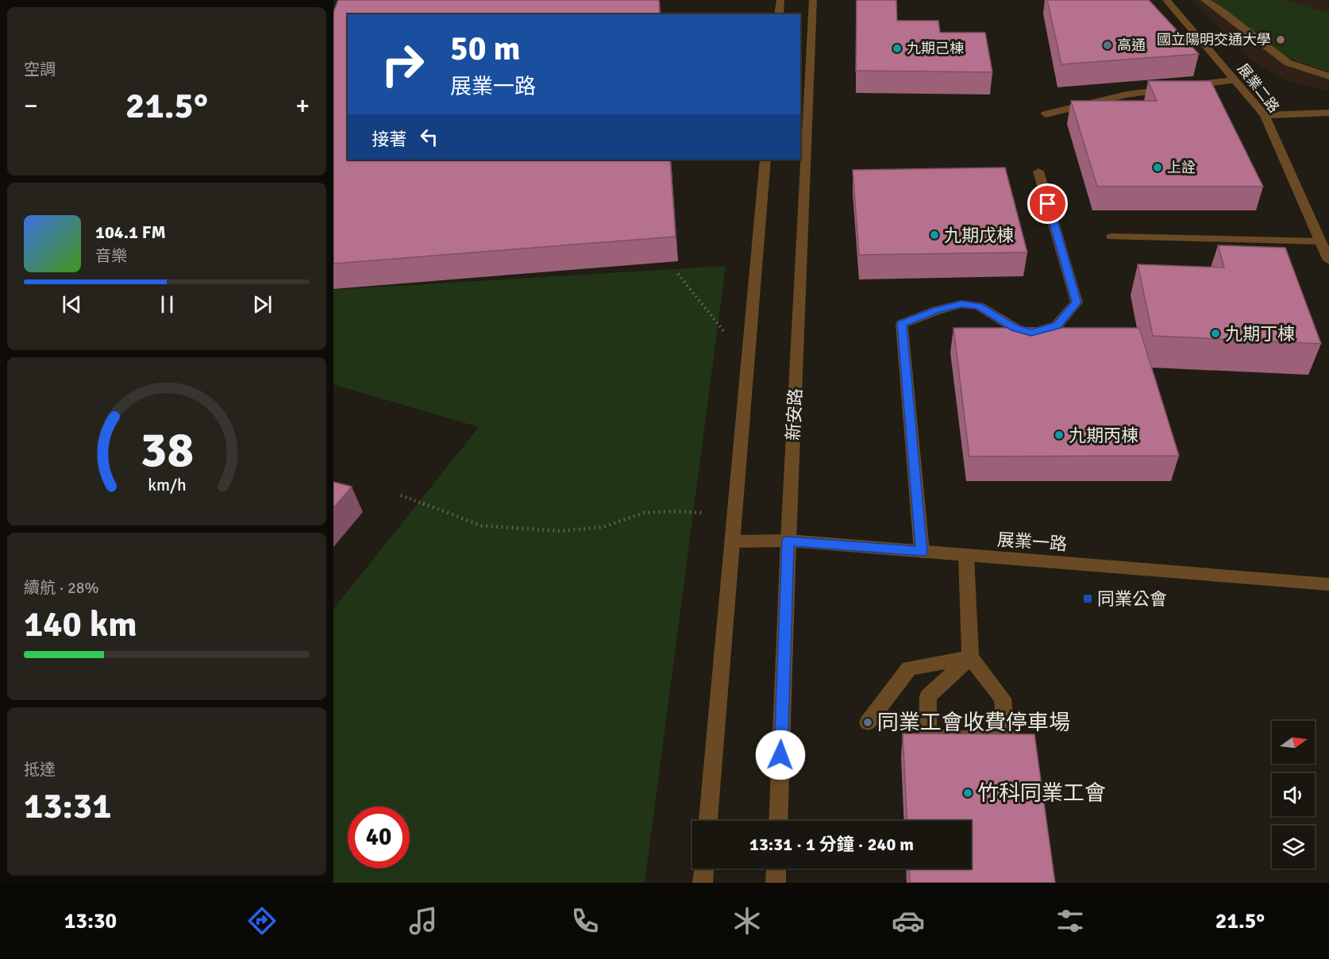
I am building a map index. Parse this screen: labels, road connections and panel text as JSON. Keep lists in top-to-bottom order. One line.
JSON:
{"streets":{"street":["展業二路","新安路","展業一路"]},"crossings":[["新安路","展業一路"]],"places":{"other":["國立陽明交通大學","高通","九期己棟","上詮","九期戊棟","九期丁棟","九期丙棟","同業工會收費停車場","竹科同業工會"],"transit":["同業公會"]},"north":"right","page":{"tile":["空調",["續航 · 28%","140 km"],["抵達","13:31"]],"turn":["50 m","展業一路"],"heat":["−","21.5°","+"],"then":"接著","song":["104.1 FM","音樂"],"limit":"40","trip":"13:31 · 1 分鐘 · 240 m","tabs":["13:30","21.5°"],"gauge":["38","km/h"]}}
